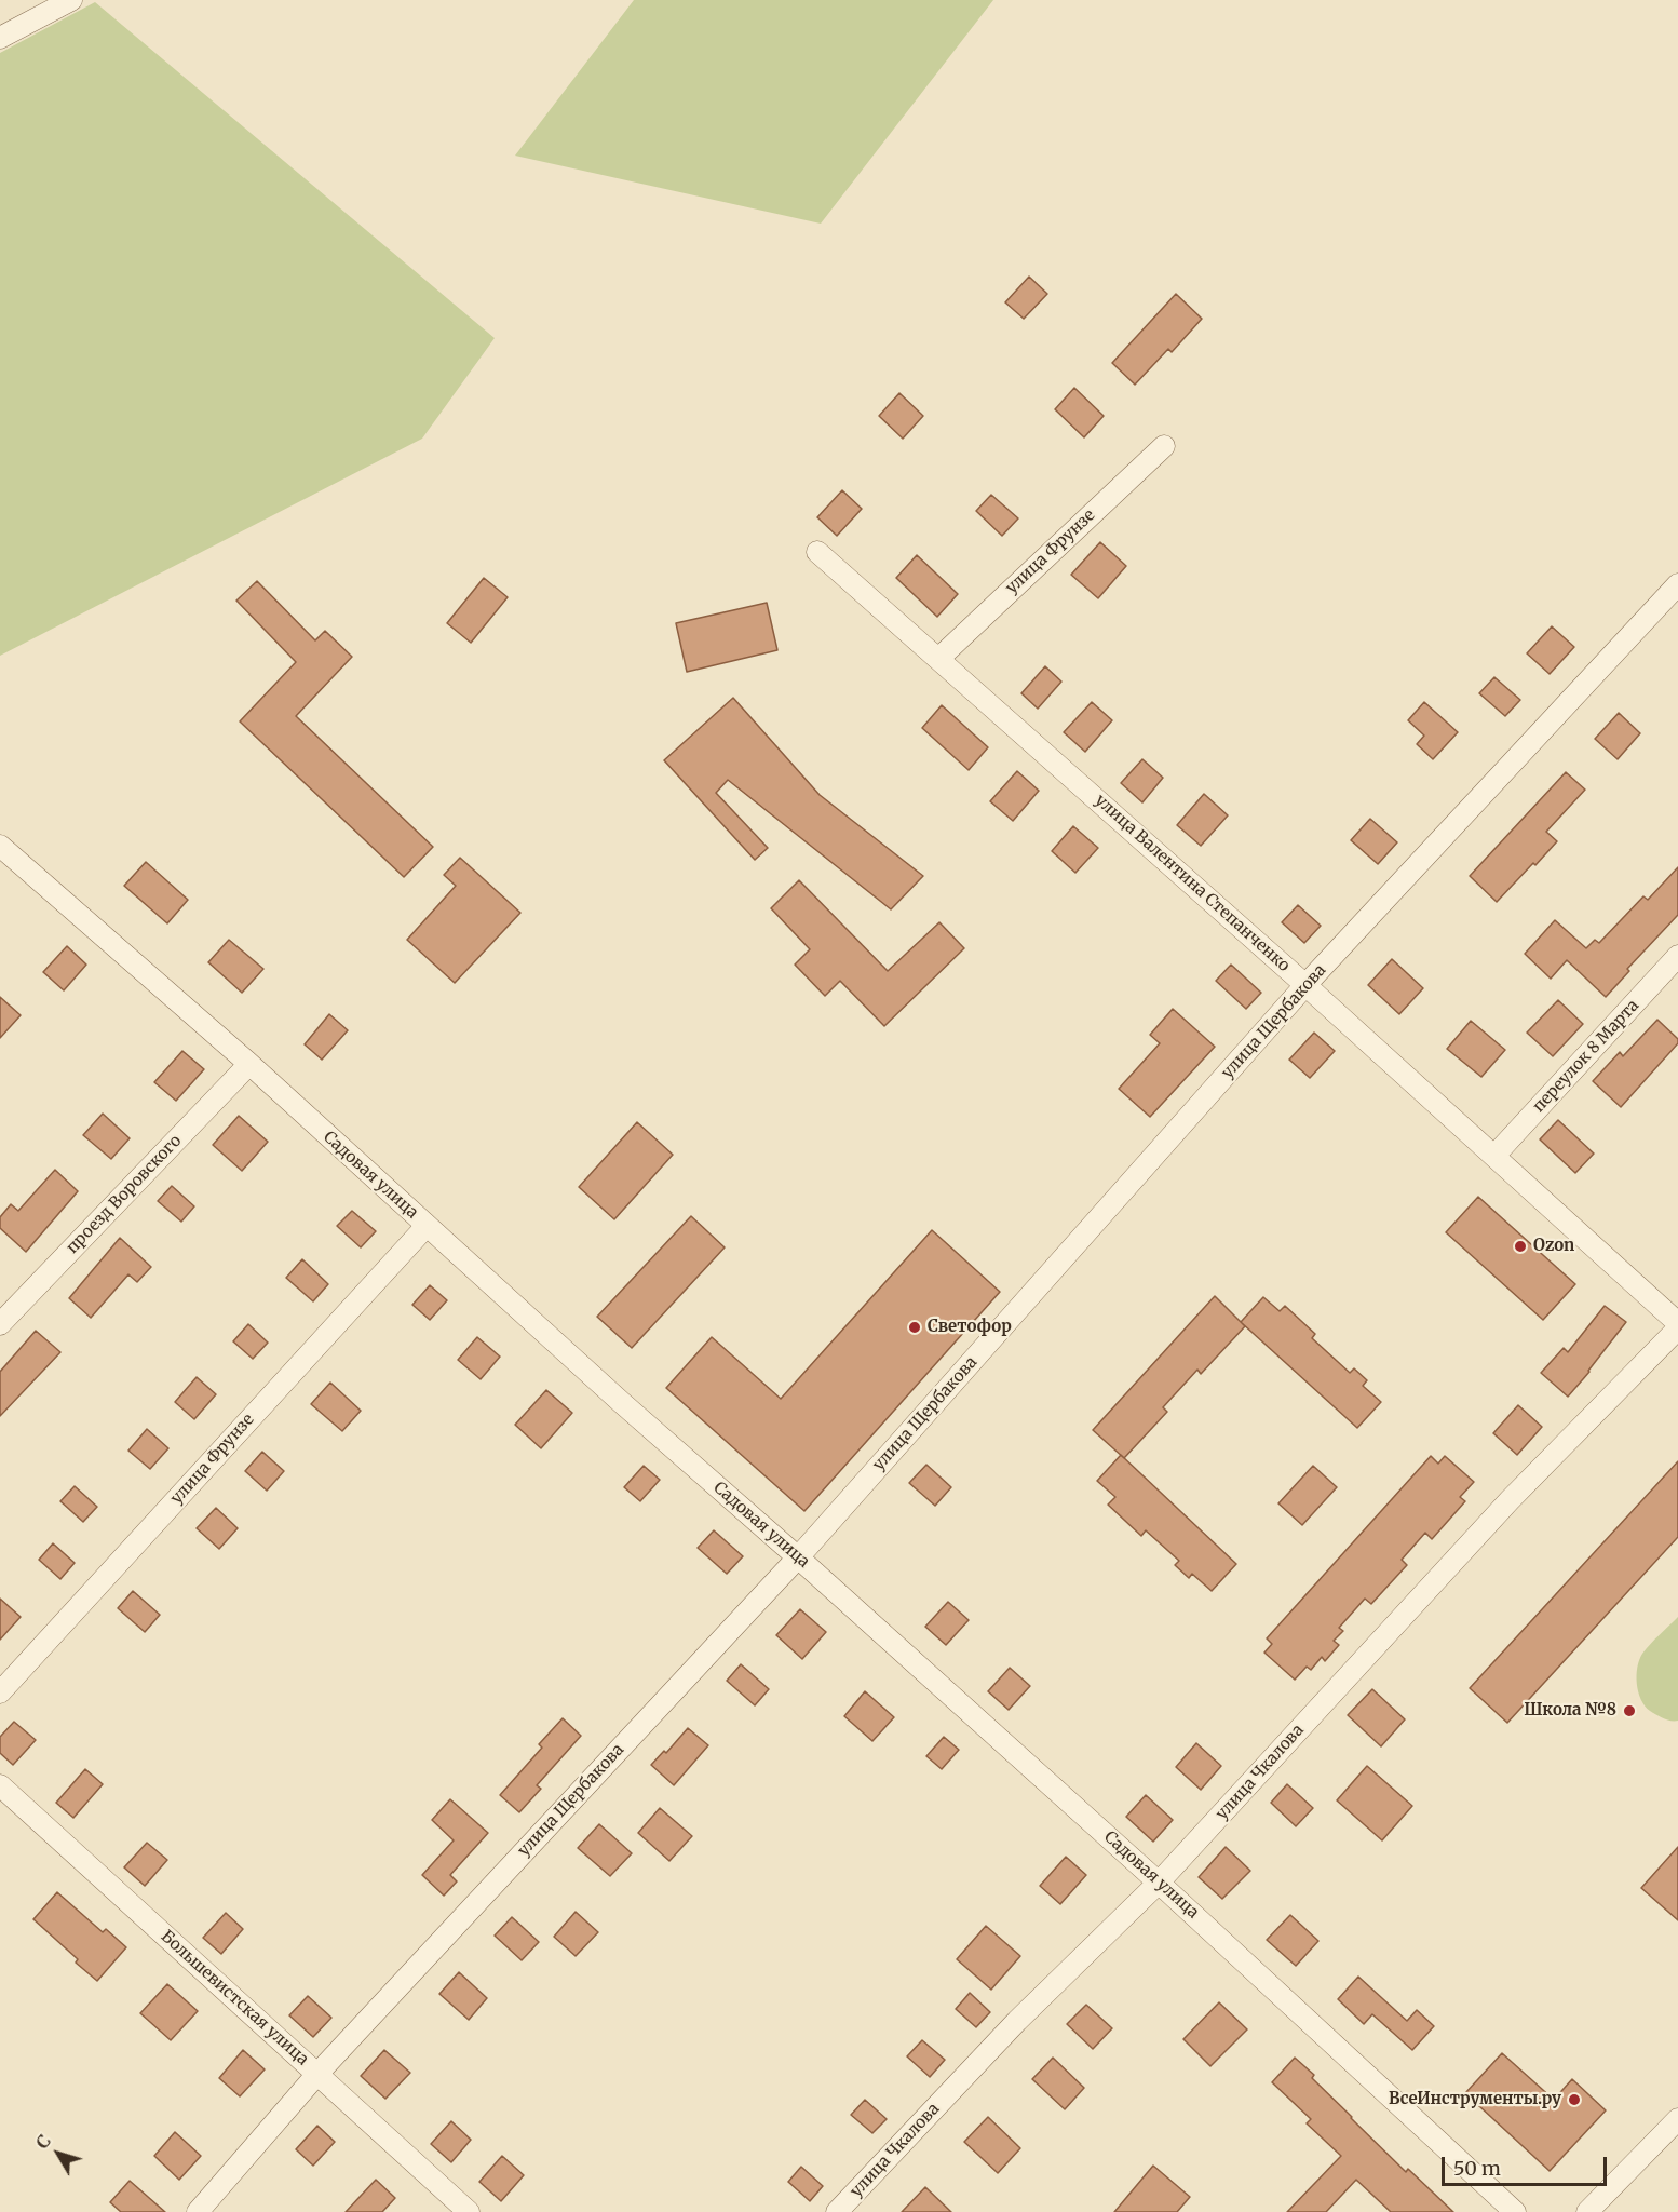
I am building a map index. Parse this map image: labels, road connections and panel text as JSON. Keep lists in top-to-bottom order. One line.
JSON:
{"streets":{"street":["улица Фрунзе","улица Валентина Степанченко","улица Щербакова","переулок 8 Марта","Садовая улица","проезд Воровского","улица Чкалова","Большевистская улица"]},"crossings":[["улица Фрунзе","улица Валентина Степанченко"],["улица Фрунзе","Садовая улица"],["улица Валентина Степанченко","улица Щербакова"],["улица Валентина Степанченко","переулок 8 Марта"],["улица Щербакова","Садовая улица"],["улица Щербакова","Большевистская улица"],["Садовая улица","проезд Воровского"],["Садовая улица","улица Чкалова"]],"places":["Ozon","Светофор","Школа №8","ВсеИнструменты.ру"],"scale_bar":"50 m","north":"top left"}
